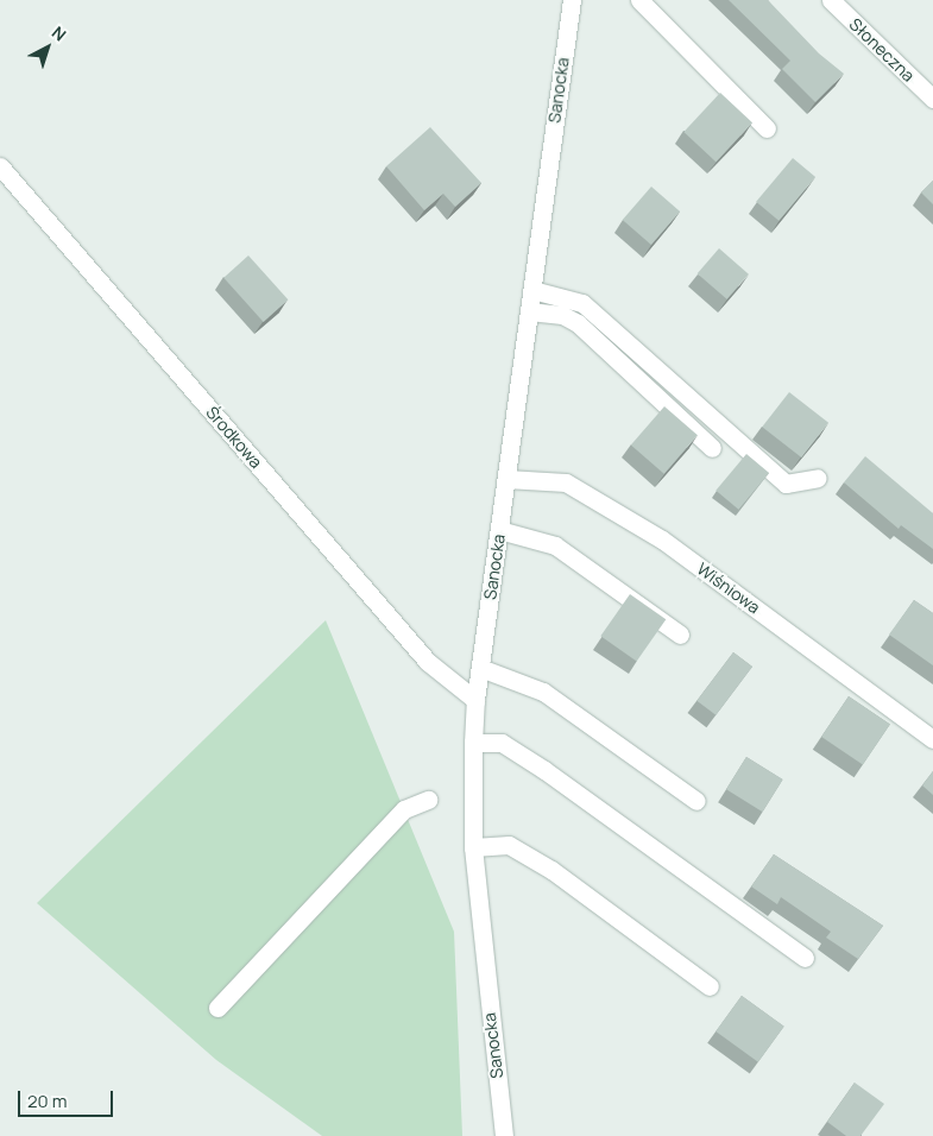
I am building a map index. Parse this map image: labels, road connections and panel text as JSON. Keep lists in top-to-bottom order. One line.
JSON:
{"streets":{"street":["Słoneczna","Sanocka","Środkowa","Wiśniowa"]},"crossings":[["Sanocka","Środkowa"],["Sanocka","Wiśniowa"]],"scale_bar":"20 m","north":"top right"}
